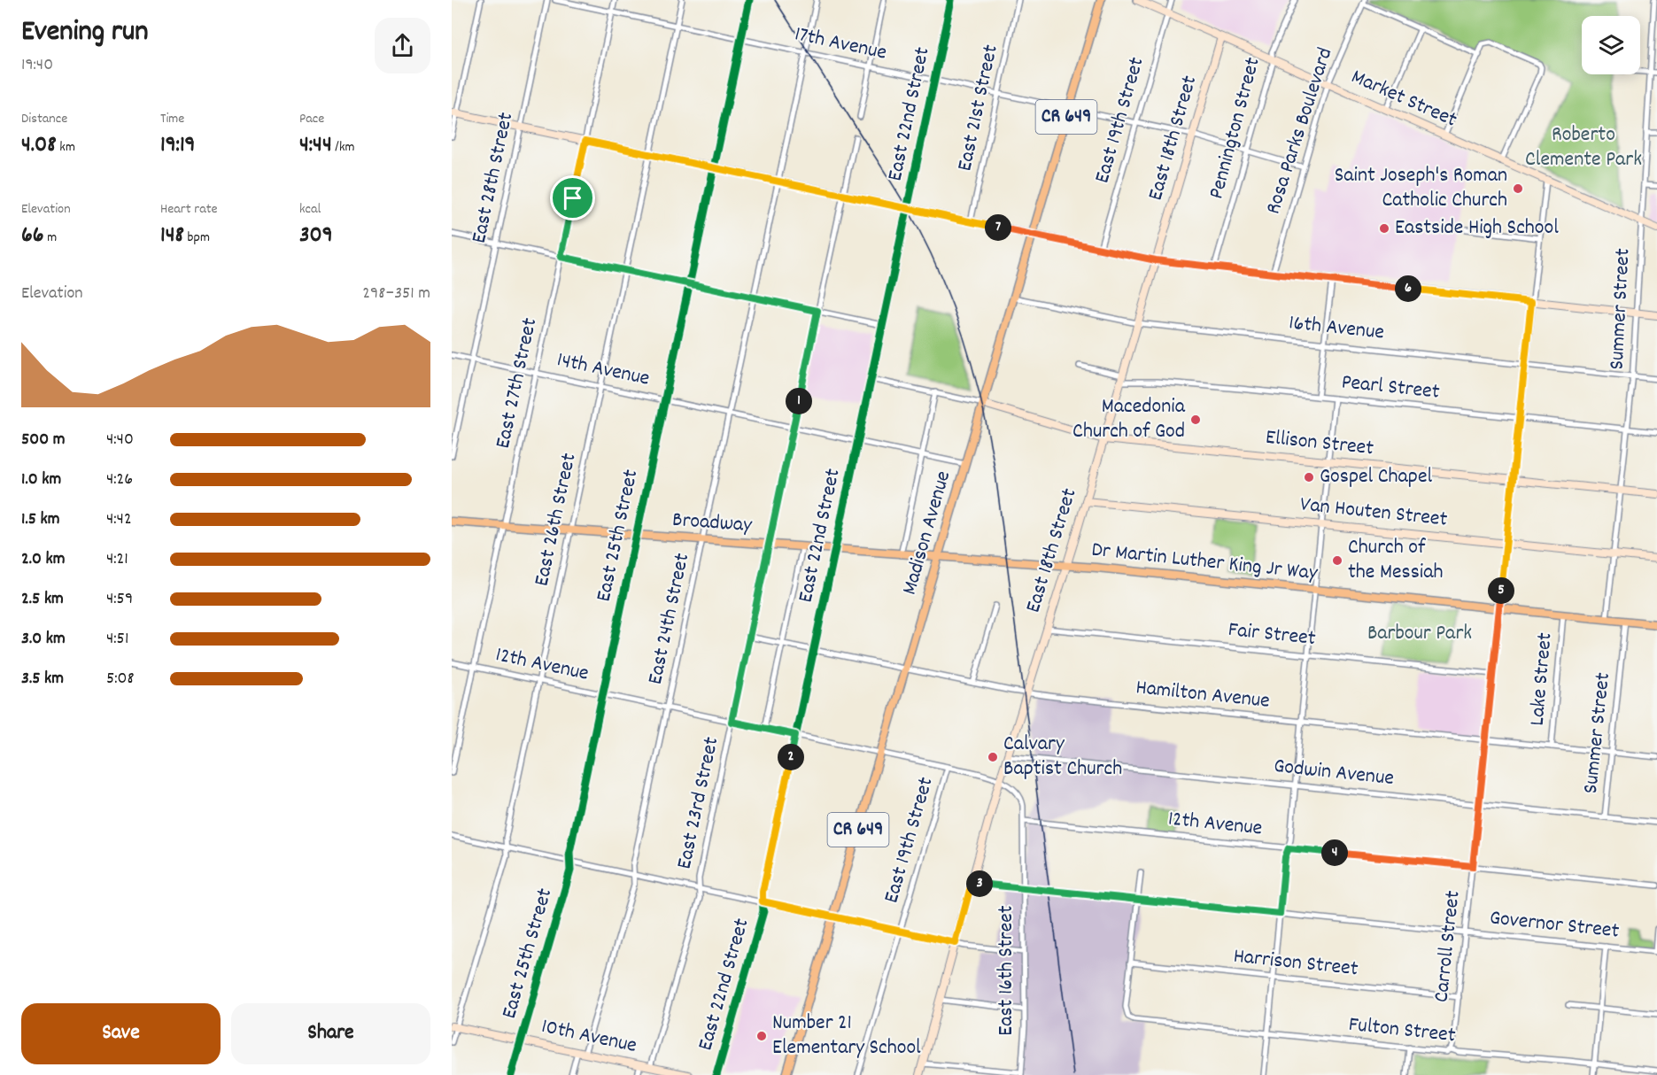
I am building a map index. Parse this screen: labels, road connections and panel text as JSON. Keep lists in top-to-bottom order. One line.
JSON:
{"streets":{"main road":["CR 649","Broadway","Madison Avenue","Dr Martin Luther King Jr Way"],"street":["17th Avenue","Market Street","East 21st Street","East 22nd Street","East 19th Street","Pennington Street","Rosa Parks Boulevard","East 18th Street","East 28th Street","Summer Street","16th Avenue","14th Avenue","East 27th Street","Pearl Street","Ellison Street","Van Houten Street","East 26th Street","East 25th Street","East 24th Street","Fair Street","12th Avenue","Lake Street","Hamilton Avenue","Godwin Avenue","East 23rd Street","Governor Street","Carroll Street","Harrison Street","East 16th Street","Fulton Street","10th Avenue"]},"crossings":[["17th Avenue","East 21st Street"],["17th Avenue","East 22nd Street"],["17th Avenue","East 19th Street"],["17th Avenue","Pennington Street"],["17th Avenue","Rosa Parks Boulevard"],["17th Avenue","East 18th Street"],["17th Avenue","East 27th Street"],["17th Avenue","East 26th Street"],["17th Avenue","Madison Avenue"],["17th Avenue","East 25th Street"],["17th Avenue","East 24th Street"],["Market Street","East 19th Street"],["Market Street","Pennington Street"],["Market Street","Rosa Parks Boulevard"],["Market Street","East 18th Street"],["Market Street","Summer Street"],["Market Street","Carroll Street"],["East 22nd Street","14th Avenue"],["East 22nd Street","Broadway"],["East 22nd Street","12th Avenue"],["East 22nd Street","Hamilton Avenue"],["East 19th Street","12th Avenue"],["East 18th Street","16th Avenue"],["East 18th Street","Pearl Street"],["East 18th Street","Ellison Street"],["East 18th Street","Van Houten Street"],["East 18th Street","Broadway"],["East 18th Street","Dr Martin Luther King Jr Way"],["East 18th Street","Fair Street"],["East 18th Street","12th Avenue"],["East 18th Street","Hamilton Avenue"],["East 18th Street","Godwin Avenue"],["East 18th Street","Governor Street"],["East 18th Street","East 16th Street"],["East 28th Street","14th Avenue"],["Summer Street","16th Avenue"],["Summer Street","Pearl Street"],["Summer Street","Ellison Street"],["Summer Street","Van Houten Street"],["Summer Street","Dr Martin Luther King Jr Way"],["Summer Street","Hamilton Avenue"],["Summer Street","Godwin Avenue"],["16th Avenue","Madison Avenue"],["16th Avenue","Carroll Street"],["14th Avenue","East 27th Street"],["14th Avenue","East 26th Street"],["14th Avenue","Madison Avenue"],["14th Avenue","East 25th Street"],["14th Avenue","East 24th Street"],["14th Avenue","East 23rd Street"],["East 27th Street","Broadway"],["East 27th Street","12th Avenue"],["Pearl Street","Carroll Street"],["Ellison Street","Madison Avenue"],["Ellison Street","Carroll Street"],["Van Houten Street","Carroll Street"],["East 26th Street","Broadway"],["East 26th Street","12th Avenue"],["East 26th Street","10th Avenue"],["Broadway","Madison Avenue"],["Broadway","East 25th Street"],["Broadway","Dr Martin Luther King Jr Way"],["Broadway","East 24th Street"],["Broadway","East 23rd Street"],["Madison Avenue","12th Avenue"],["Madison Avenue","Hamilton Avenue"],["East 25th Street","12th Avenue"],["East 25th Street","10th Avenue"],["Dr Martin Luther King Jr Way","Lake Street"],["Dr Martin Luther King Jr Way","Carroll Street"],["East 24th Street","12th Avenue"],["East 24th Street","10th Avenue"],["Fair Street","Carroll Street"],["12th Avenue","East 23rd Street"],["12th Avenue","Carroll Street"],["12th Avenue","East 16th Street"],["Lake Street","Hamilton Avenue"],["Hamilton Avenue","East 23rd Street"],["Hamilton Avenue","Carroll Street"],["Godwin Avenue","Carroll Street"],["East 23rd Street","10th Avenue"],["Governor Street","Carroll Street"],["Governor Street","East 16th Street"],["Carroll Street","Harrison Street"],["Carroll Street","Fulton Street"],["Harrison Street","Fulton Street"]],"parks":["Roberto Clemente Park","Barbour Park"],"places":["Saint Joseph's Roman Catholic Church","Eastside High School","Macedonia Church of God","Gospel Chapel","Church of the Messiah","Calvary Baptist Church","Number 21 Elementary School"],"page":{"heading":["Evening run","19:40"],"stats":[["Distance","4.08 km"],["Time","19:19"],["Pace","4:44 /km"],["Elevation","66 m"],["Heart rate","148 bpm"],["kcal","309"]],"pins":["7","6","1","5","2","4","3"],"chart":["Elevation","298–351 m"],"list":[{"name":"500 m","note":"4:40"},{"name":"1.0 km","note":"4:26"},{"name":"1.5 km","note":"4:42"},{"name":"2.0 km","note":"4:21"},{"name":"2.5 km","note":"4:59"},{"name":"3.0 km","note":"4:51"},{"name":"3.5 km","note":"5:08"}],"buttons":["Save","Share"]}}
